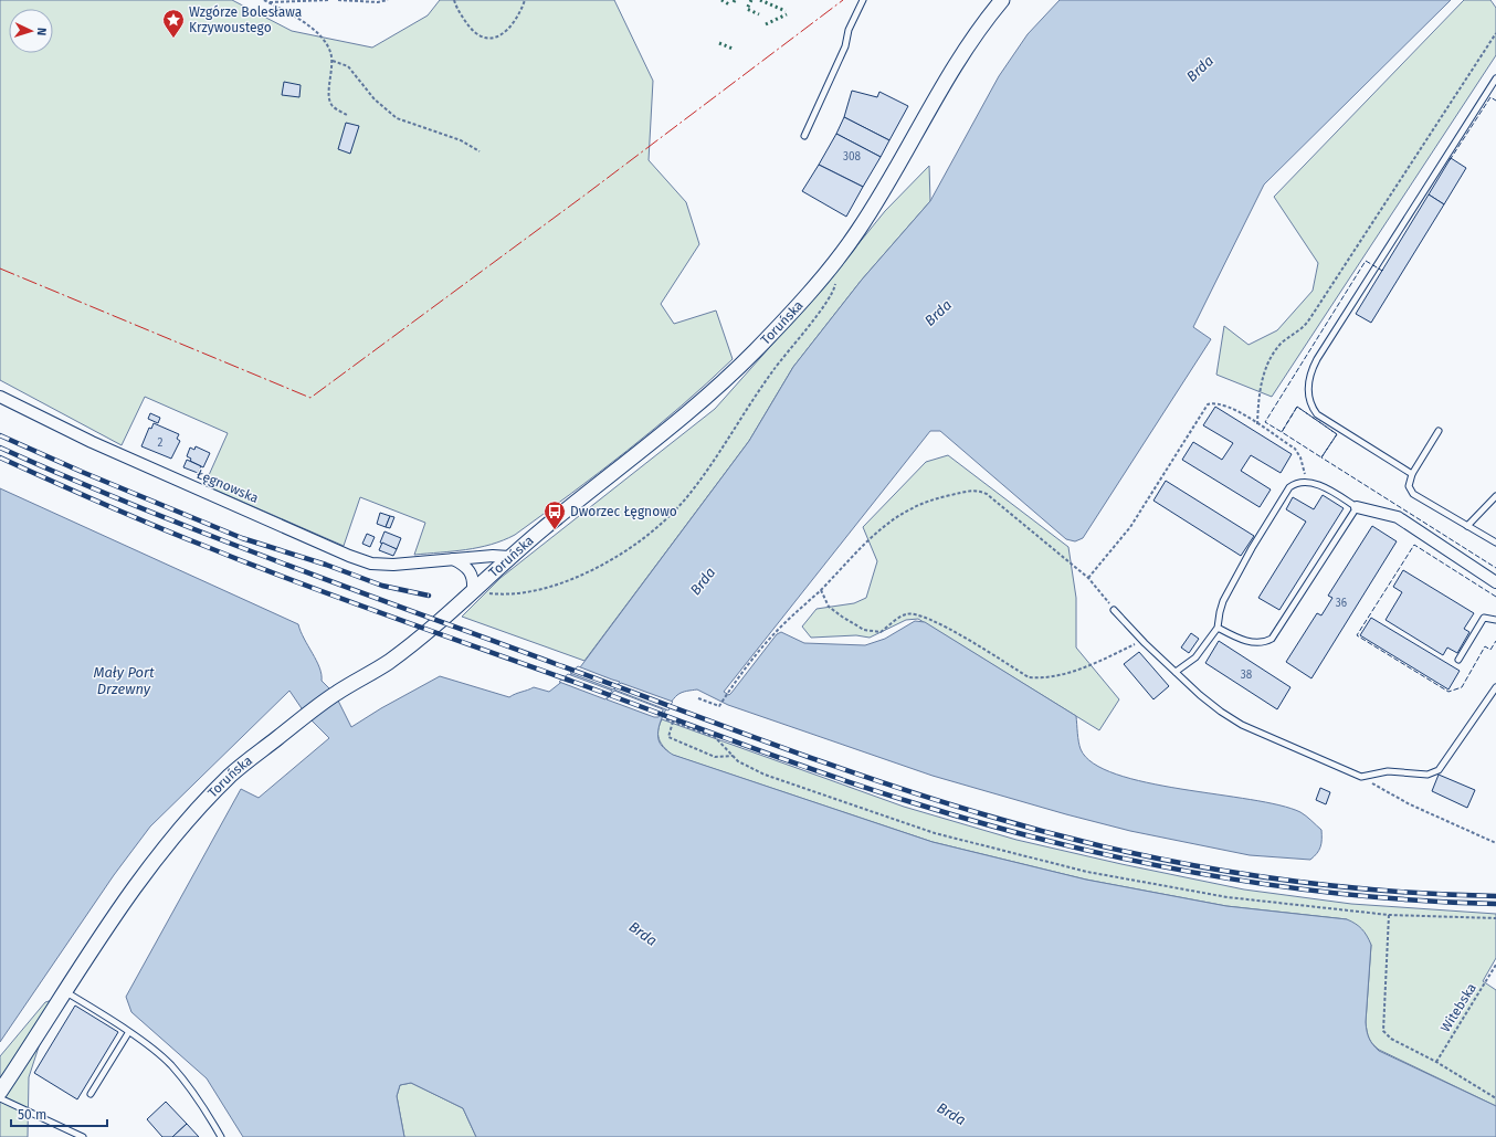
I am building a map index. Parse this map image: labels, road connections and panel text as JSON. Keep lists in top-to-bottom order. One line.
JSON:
{"streets":{"street":["Toruńska","Łęgnowska"],"path":["Witebska"]},"crossings":[["Toruńska","Łęgnowska"]],"water":["Brda","Mały Port Drzewny"],"places":{"place":["Wzgórze Bolesława Krzywoustego"],"bus stop":["Dworzec Łęgnowo"]},"house_numbers":["308","2","36","38"],"scale_bar":"50 m","north":"right"}
